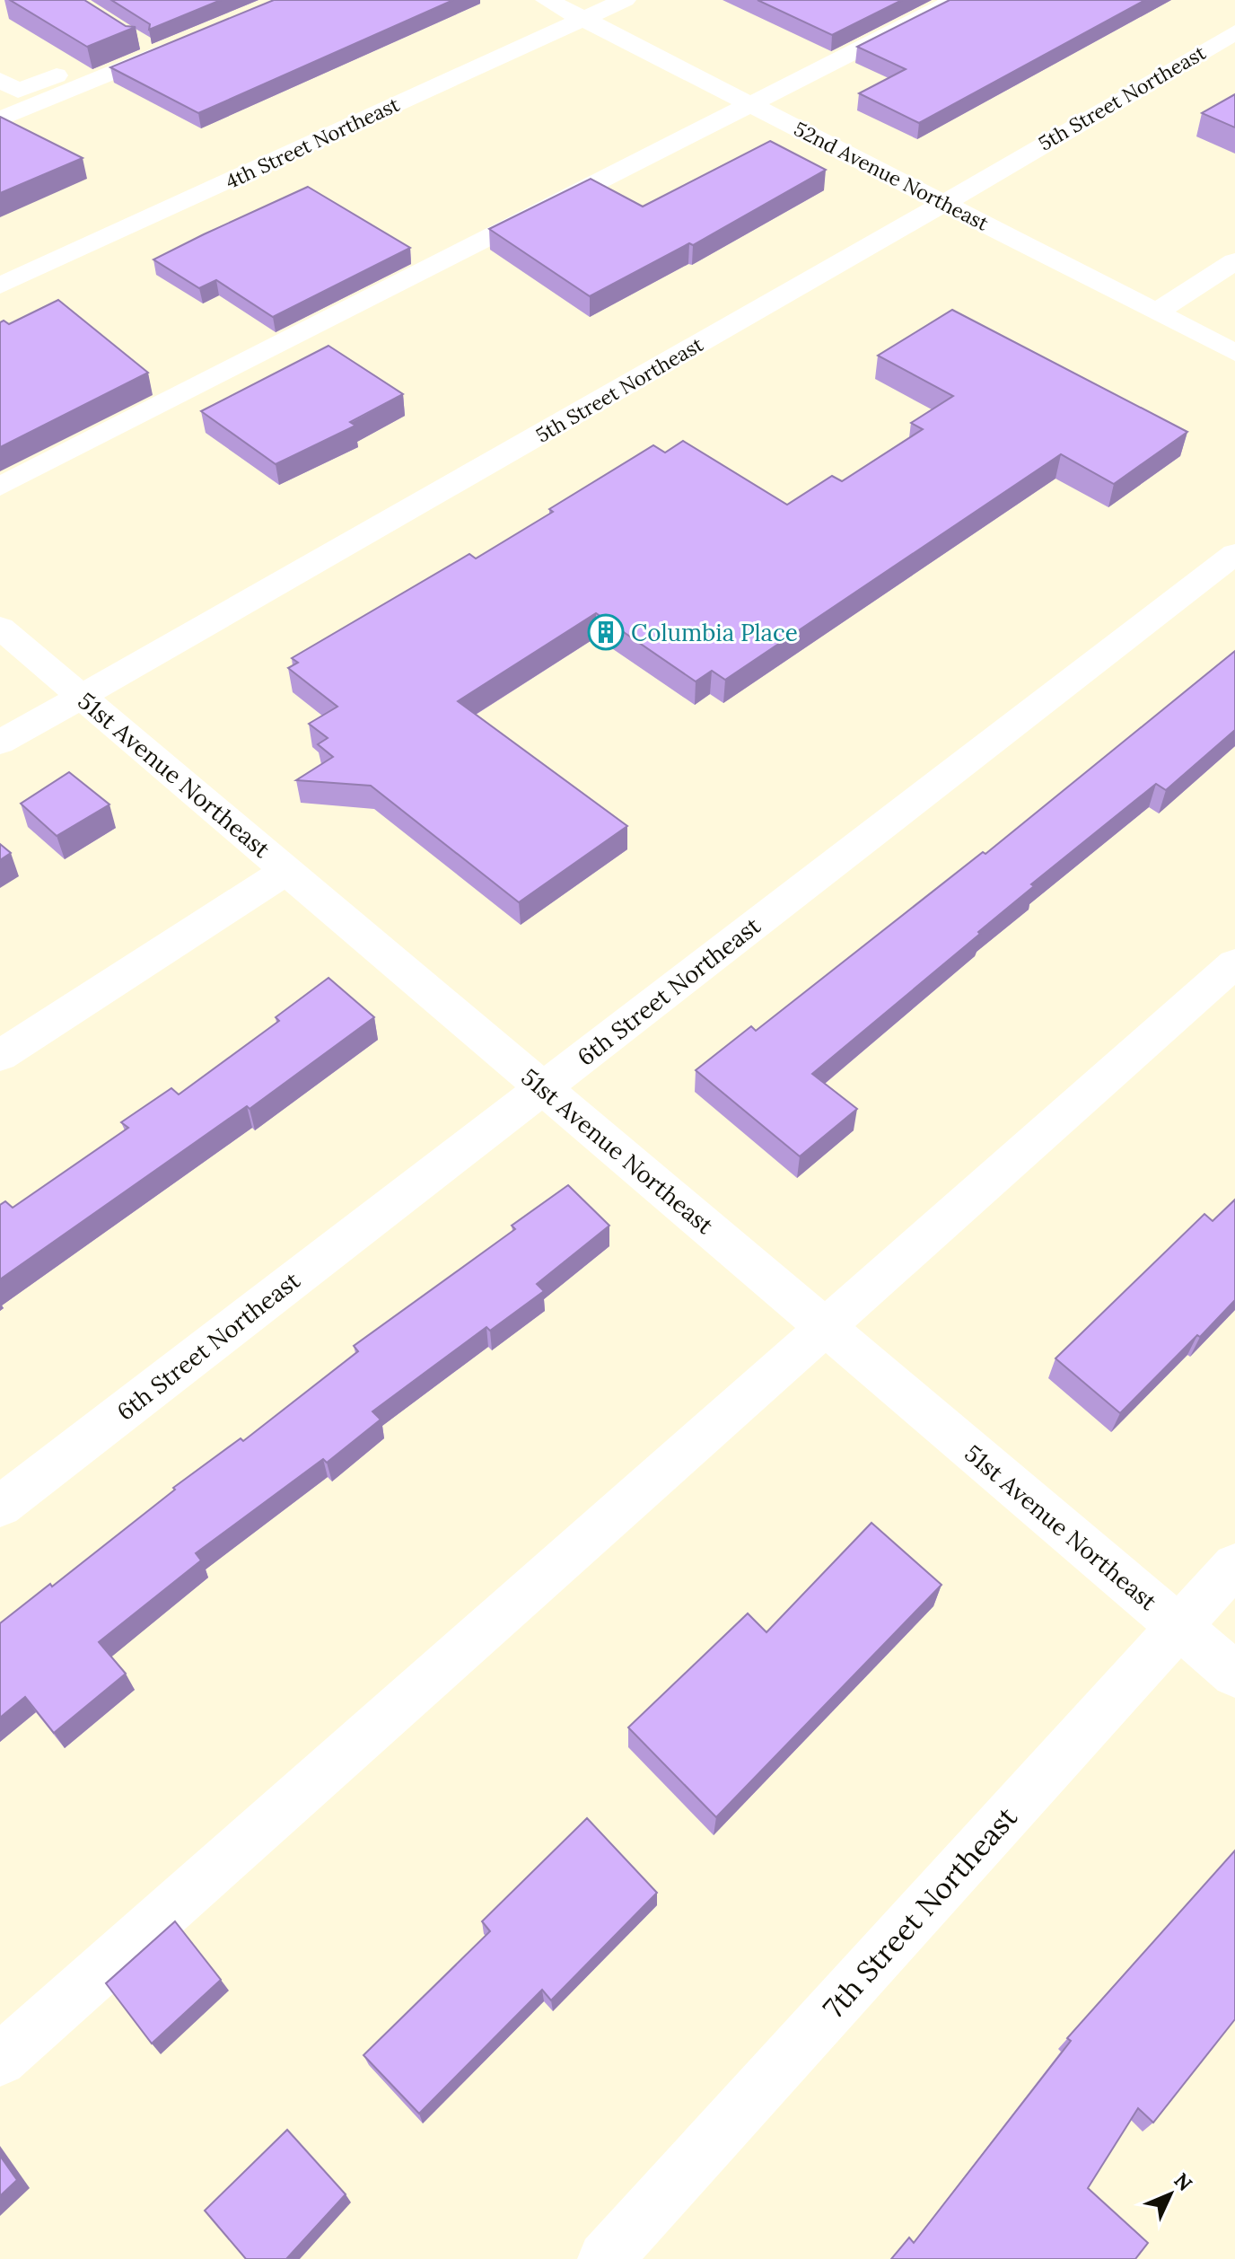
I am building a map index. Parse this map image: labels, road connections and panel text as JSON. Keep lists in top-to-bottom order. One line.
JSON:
{"streets":{"street":["5th Street Northeast","4th Street Northeast","52nd Avenue Northeast","51st Avenue Northeast","6th Street Northeast","7th Street Northeast"]},"crossings":[["5th Street Northeast","52nd Avenue Northeast"],["5th Street Northeast","51st Avenue Northeast"],["4th Street Northeast","52nd Avenue Northeast"],["51st Avenue Northeast","6th Street Northeast"],["51st Avenue Northeast","7th Street Northeast"]],"places":{"building":["Columbia Place"]},"north":"top right"}
